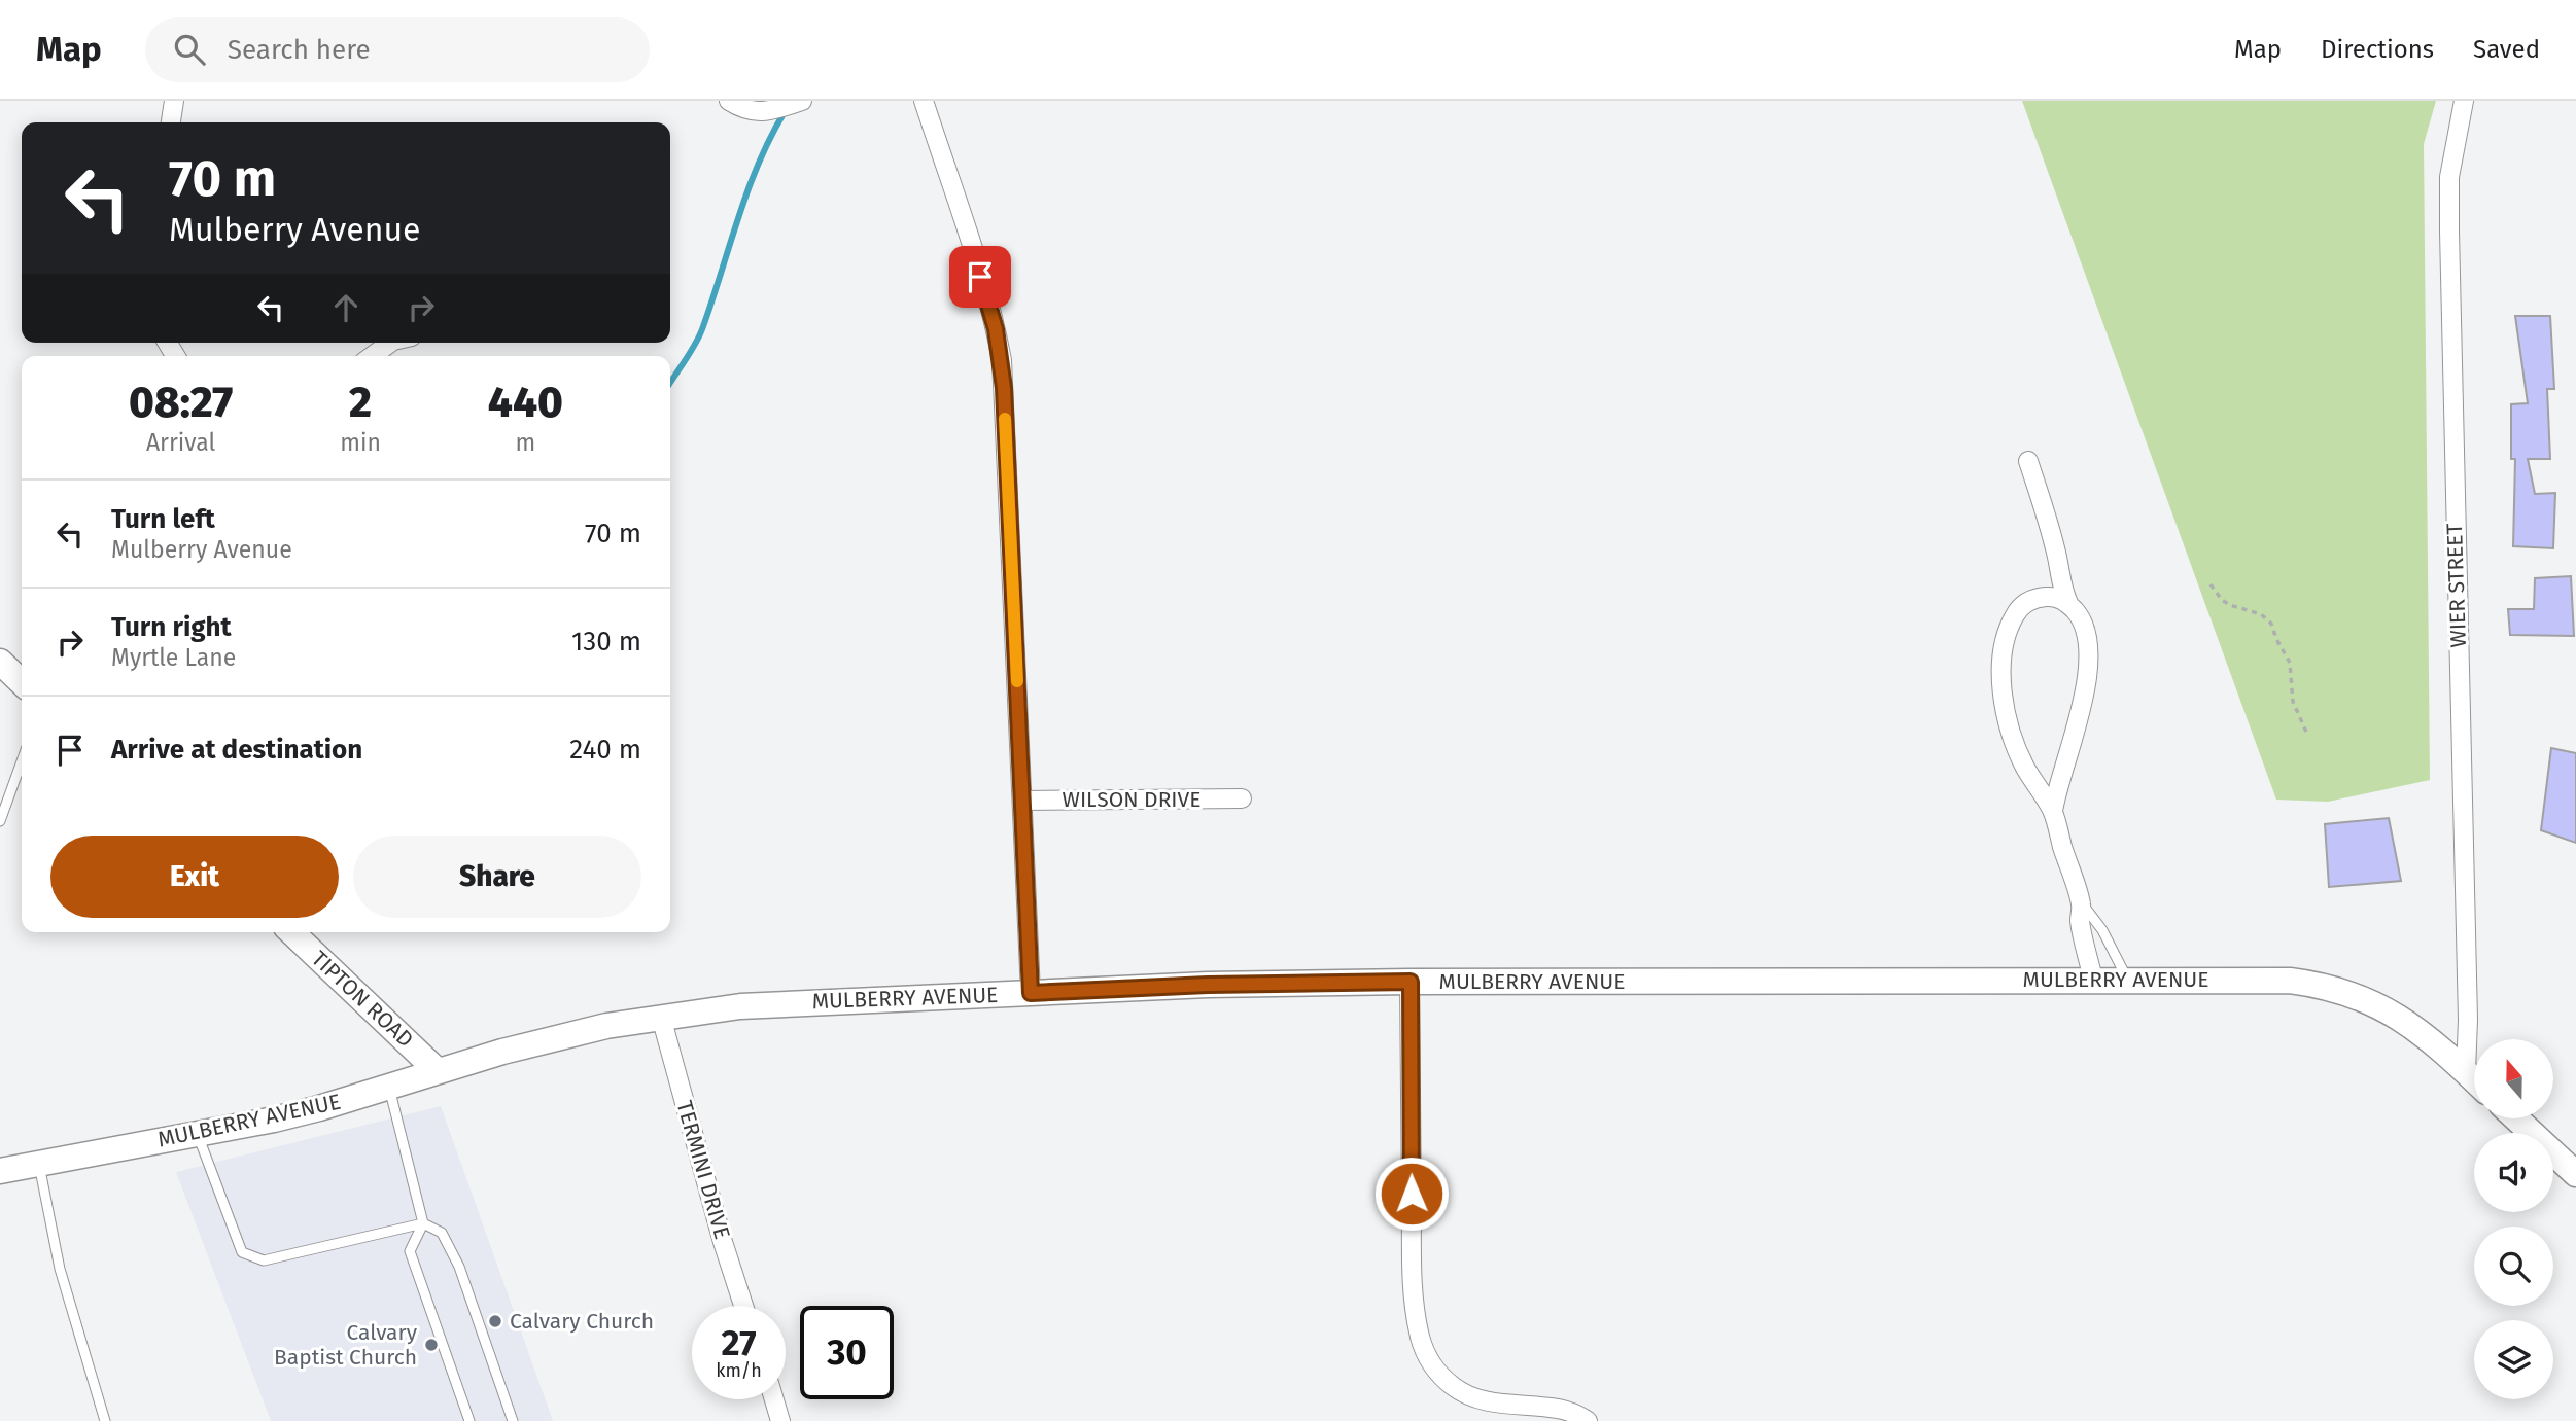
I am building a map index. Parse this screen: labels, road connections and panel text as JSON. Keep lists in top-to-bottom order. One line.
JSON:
{"streets":{"main road":["MULBERRY AVENUE","TIPTON ROAD"],"street":["WIER STREET","WILSON DRIVE","TERMINI DRIVE"]},"crossings":[["WIER STREET","MULBERRY AVENUE"],["MULBERRY AVENUE","TIPTON ROAD"],["MULBERRY AVENUE","TERMINI DRIVE"]],"places":["Calvary Church","Calvary Baptist Church"],"north":"top","page":{"header":"Map","search":"Search here","nav":["Map","Directions","Saved"],"turn":["70 m","Mulberry Avenue"],"eta":["08:27","Arrival","2","min","440","m"],"list":[{"name":"Turn left","note":"Mulberry Avenue","value":"70 m"},{"name":"Turn right","note":"Myrtle Lane","value":"130 m"},{"name":"Arrive at destination","value":"240 m"}],"buttons":["Exit","Share"],"speed":"27 km/h","limit":"30"}}
